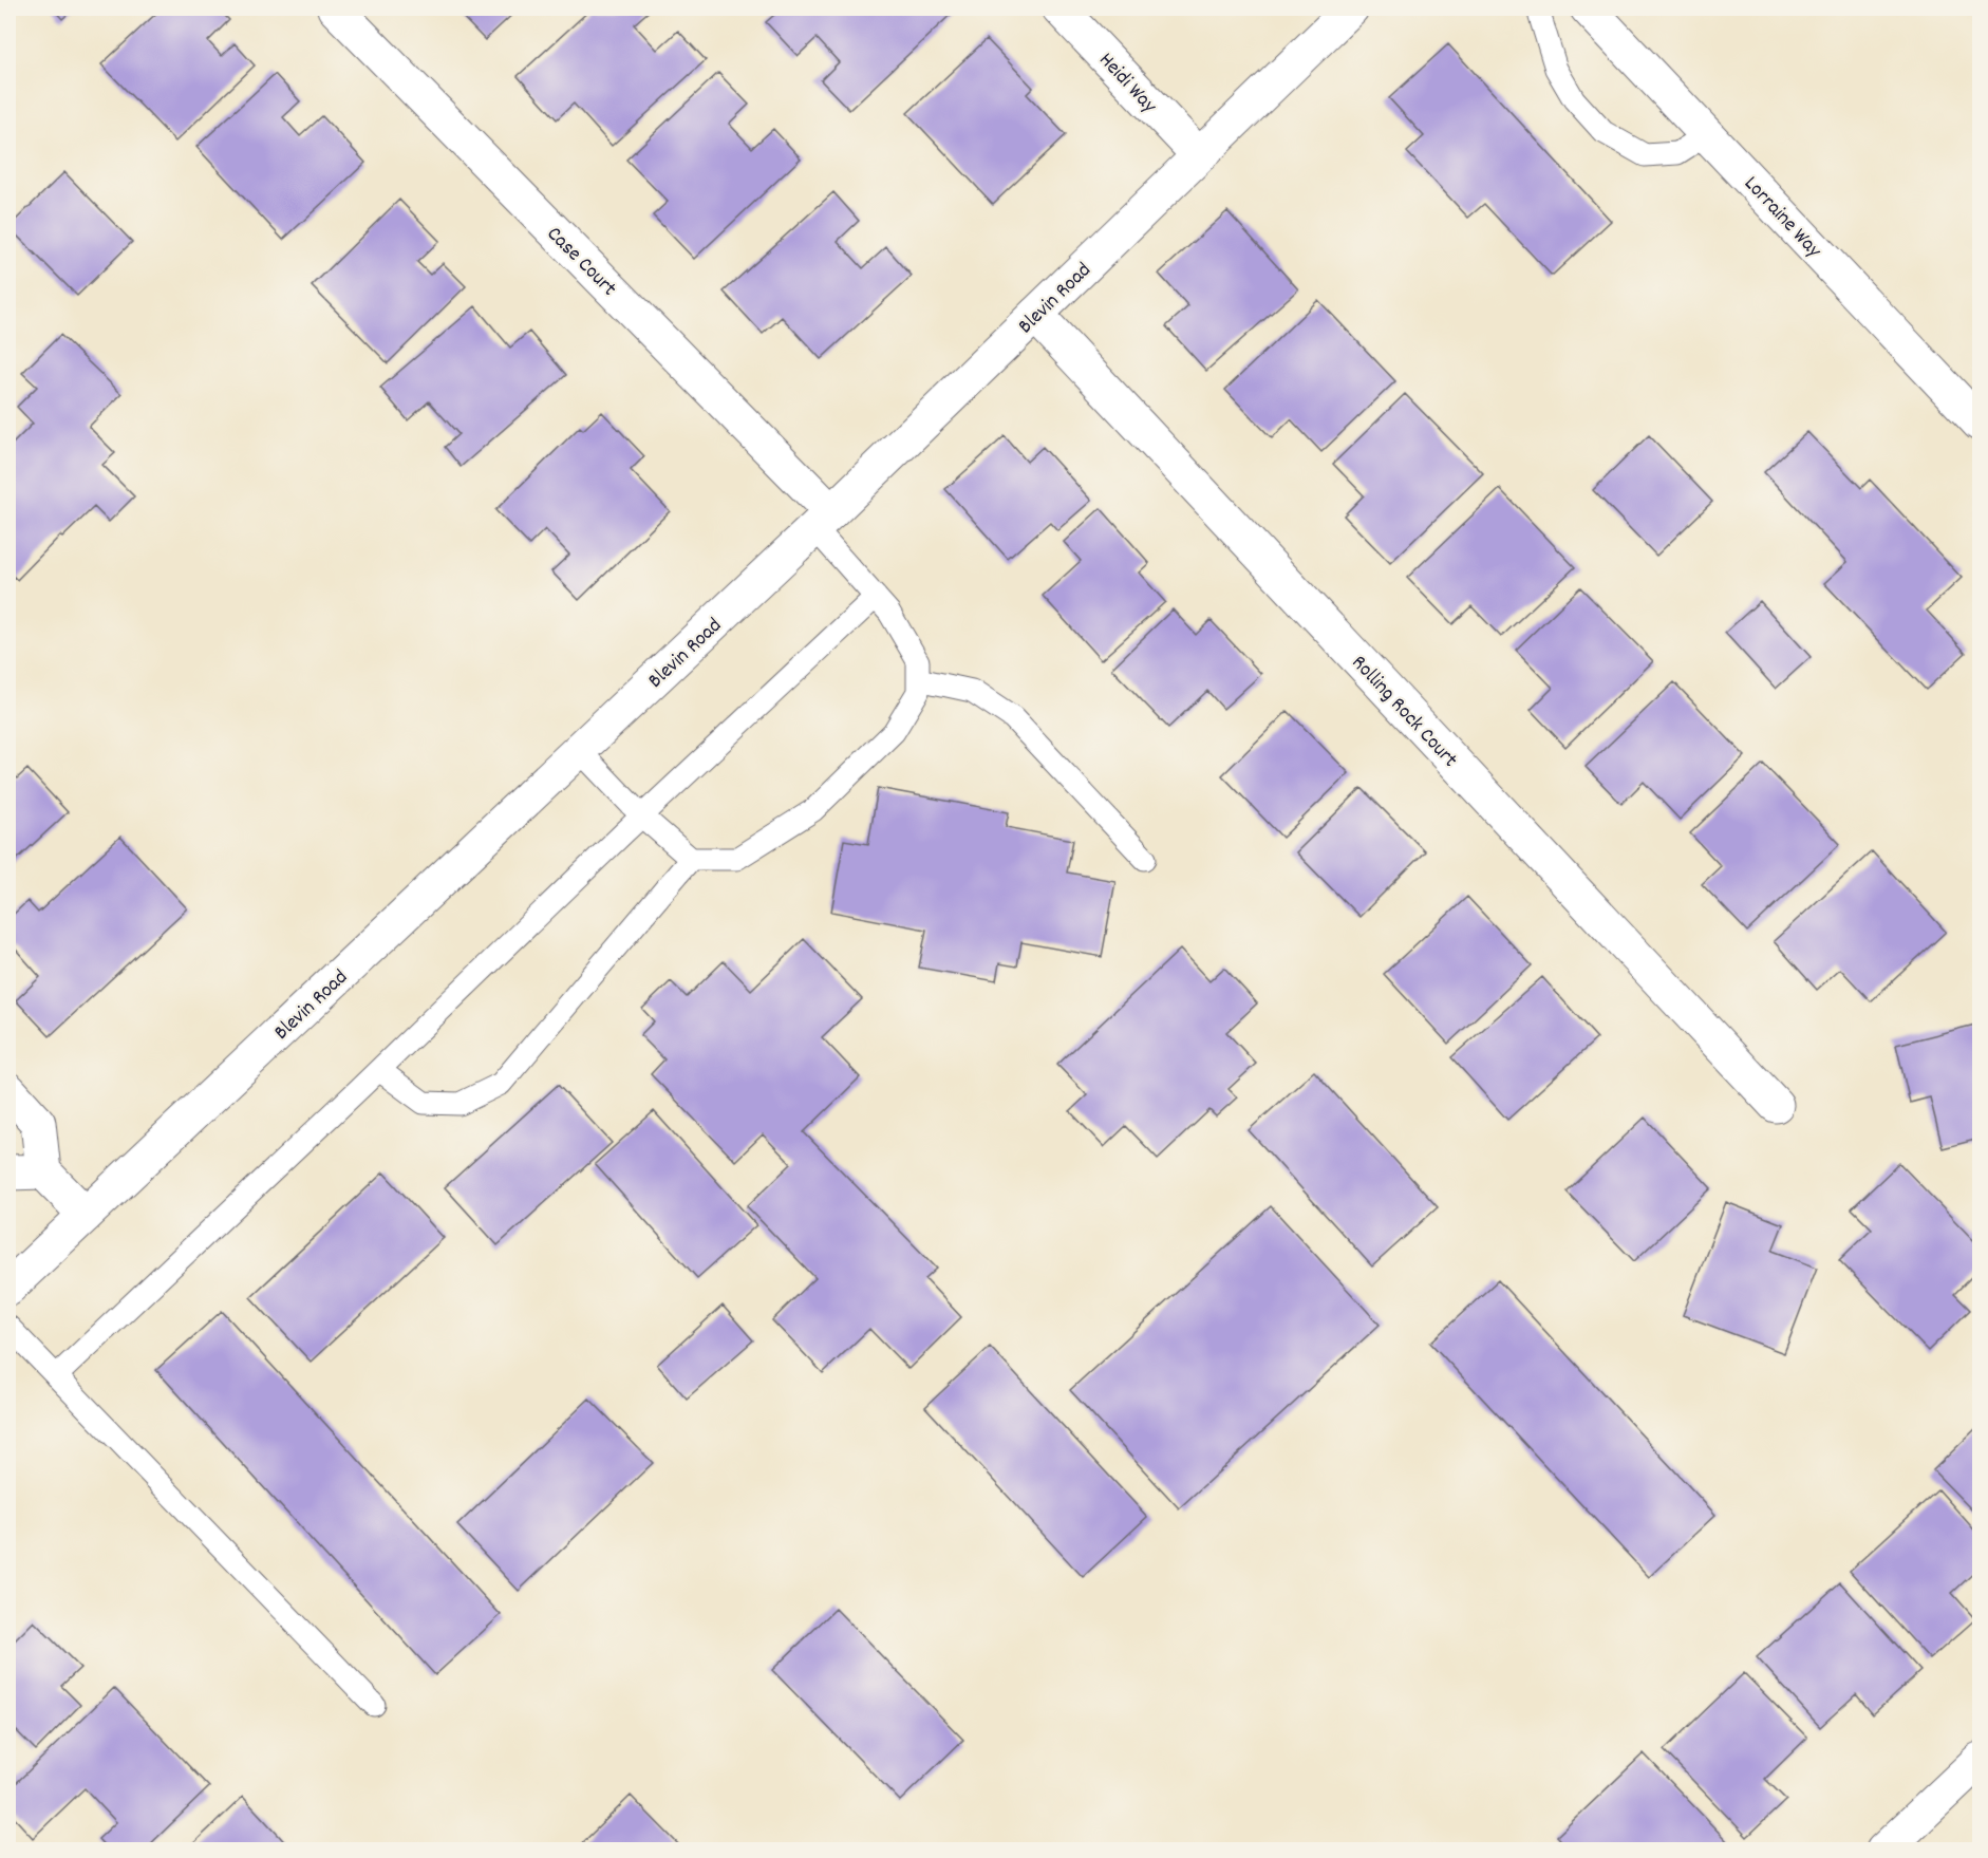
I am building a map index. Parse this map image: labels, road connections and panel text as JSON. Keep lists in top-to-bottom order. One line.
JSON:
{"streets":{"street":["Heidi Way","Lorraine Way","Case Court","Blevin Road","Rolling Rock Court"]},"crossings":[["Heidi Way","Blevin Road"],["Case Court","Blevin Road"],["Blevin Road","Rolling Rock Court"]]}
